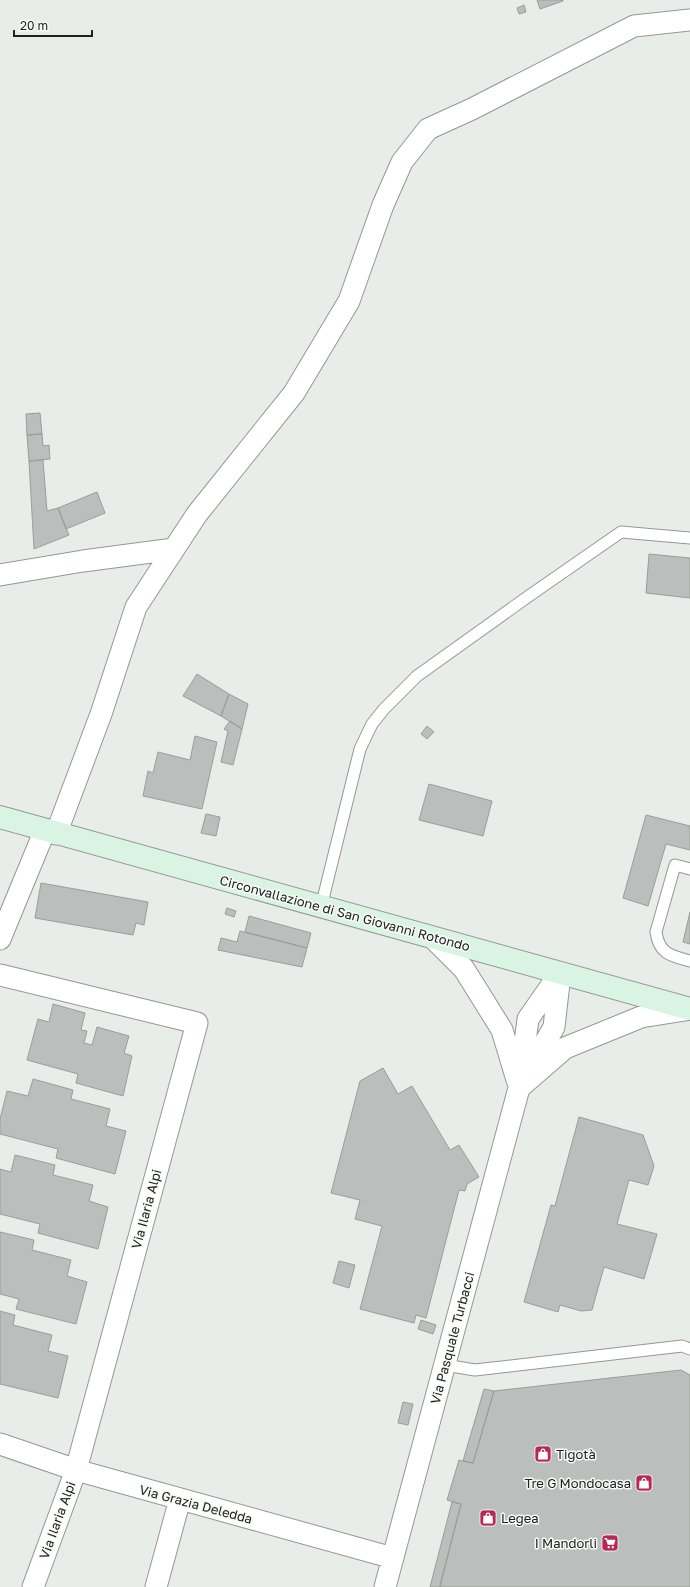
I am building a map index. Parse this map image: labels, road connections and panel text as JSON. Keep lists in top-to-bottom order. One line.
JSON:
{"streets":{"main road":["Circonvallazione di San Giovanni Rotondo"],"street":["Via Ilaria Alpi","Via Pasquale Turbacci","Via Grazia Deledda"]},"crossings":[["Circonvallazione di San Giovanni Rotondo","Via Pasquale Turbacci"],["Via Ilaria Alpi","Via Grazia Deledda"],["Via Pasquale Turbacci","Via Grazia Deledda"]],"places":{"shop":["Tigotà","Tre G Mondocasa","Legea"],"supermarket":["I Mandorli"]},"scale_bar":"20 m"}
